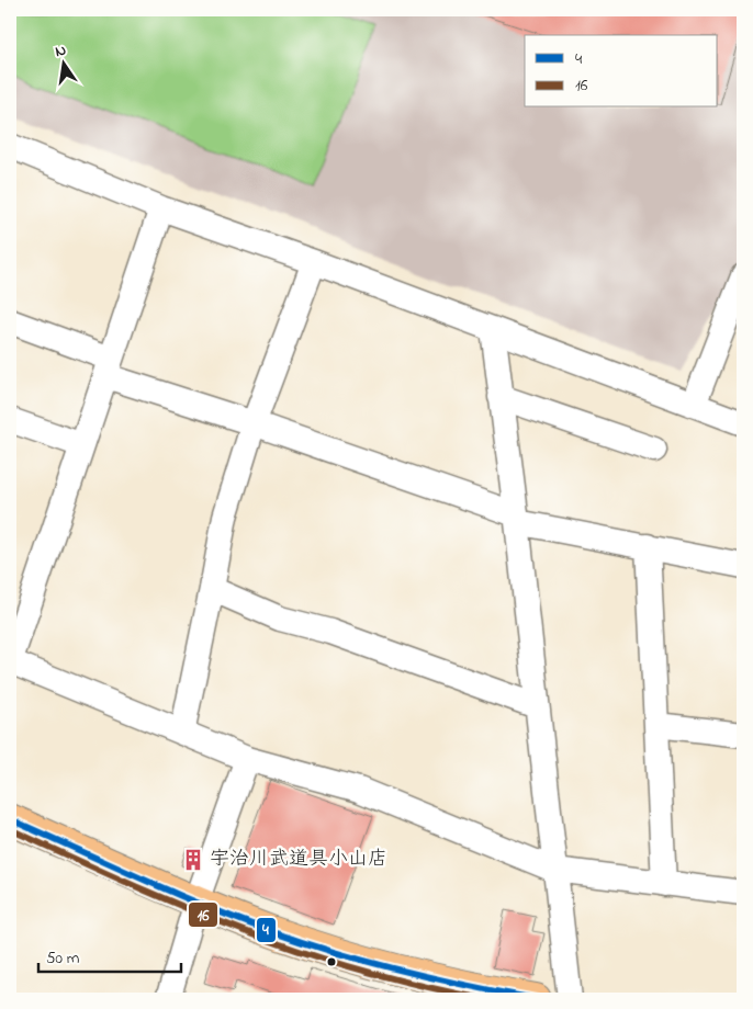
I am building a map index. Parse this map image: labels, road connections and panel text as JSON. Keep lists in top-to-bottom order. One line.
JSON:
{"places":{"building":["宇治川武道具小山店"]},"lines":["transit line 4","transit line 16"],"legend":["4","16"],"scale_bar":"50 m","north":"top"}
